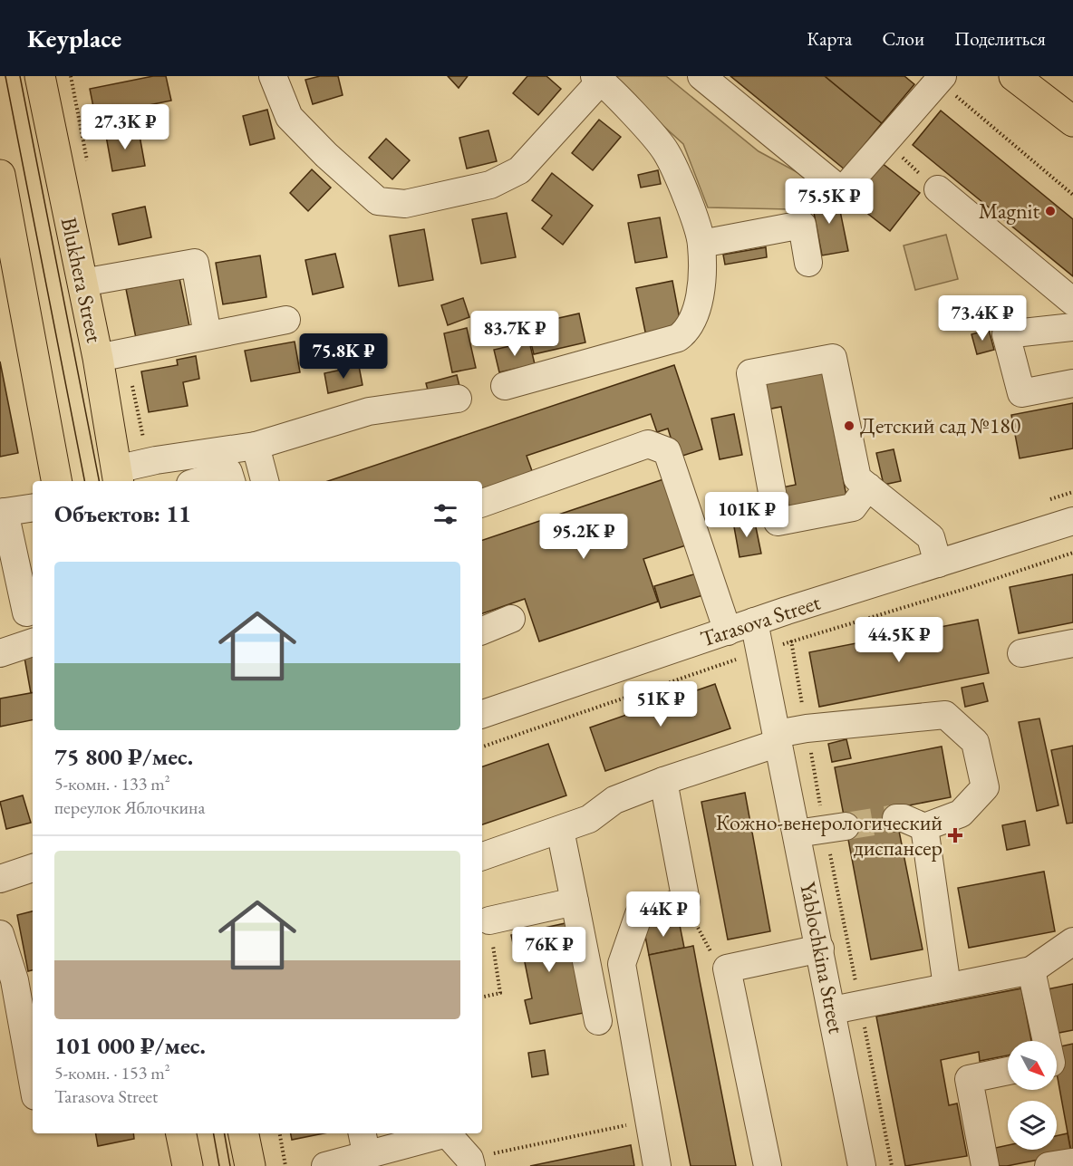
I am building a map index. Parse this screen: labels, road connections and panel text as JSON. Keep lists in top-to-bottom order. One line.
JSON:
{"streets":{"main road":["Blukhera Street"],"street":["Tarasova Street","Yablochkina Street"]},"crossings":[["Tarasova Street","Yablochkina Street"]],"places":{"other":["Magnit","Детский сад №180"],"health":["Кожно-венерологический диспансер"]},"north":"bottom right","page":{"header":"Keyplace","nav":["Карта","Слои","Поделиться"],"price":["27.3K ₽","75.5K ₽","73.4K ₽","83.7K ₽","75.8K ₽","101K ₽","95.2K ₽","44.5K ₽","51K ₽","44K ₽","76K ₽"],"heading":"Объектов: 11","list":[{"name":"75 800 ₽/мес.","note":"5-комн. · 133 m² · переулок Яблочкина"},{"name":"101 000 ₽/мес.","note":"5-комн. · 153 m² · Tarasova Street"}]}}
